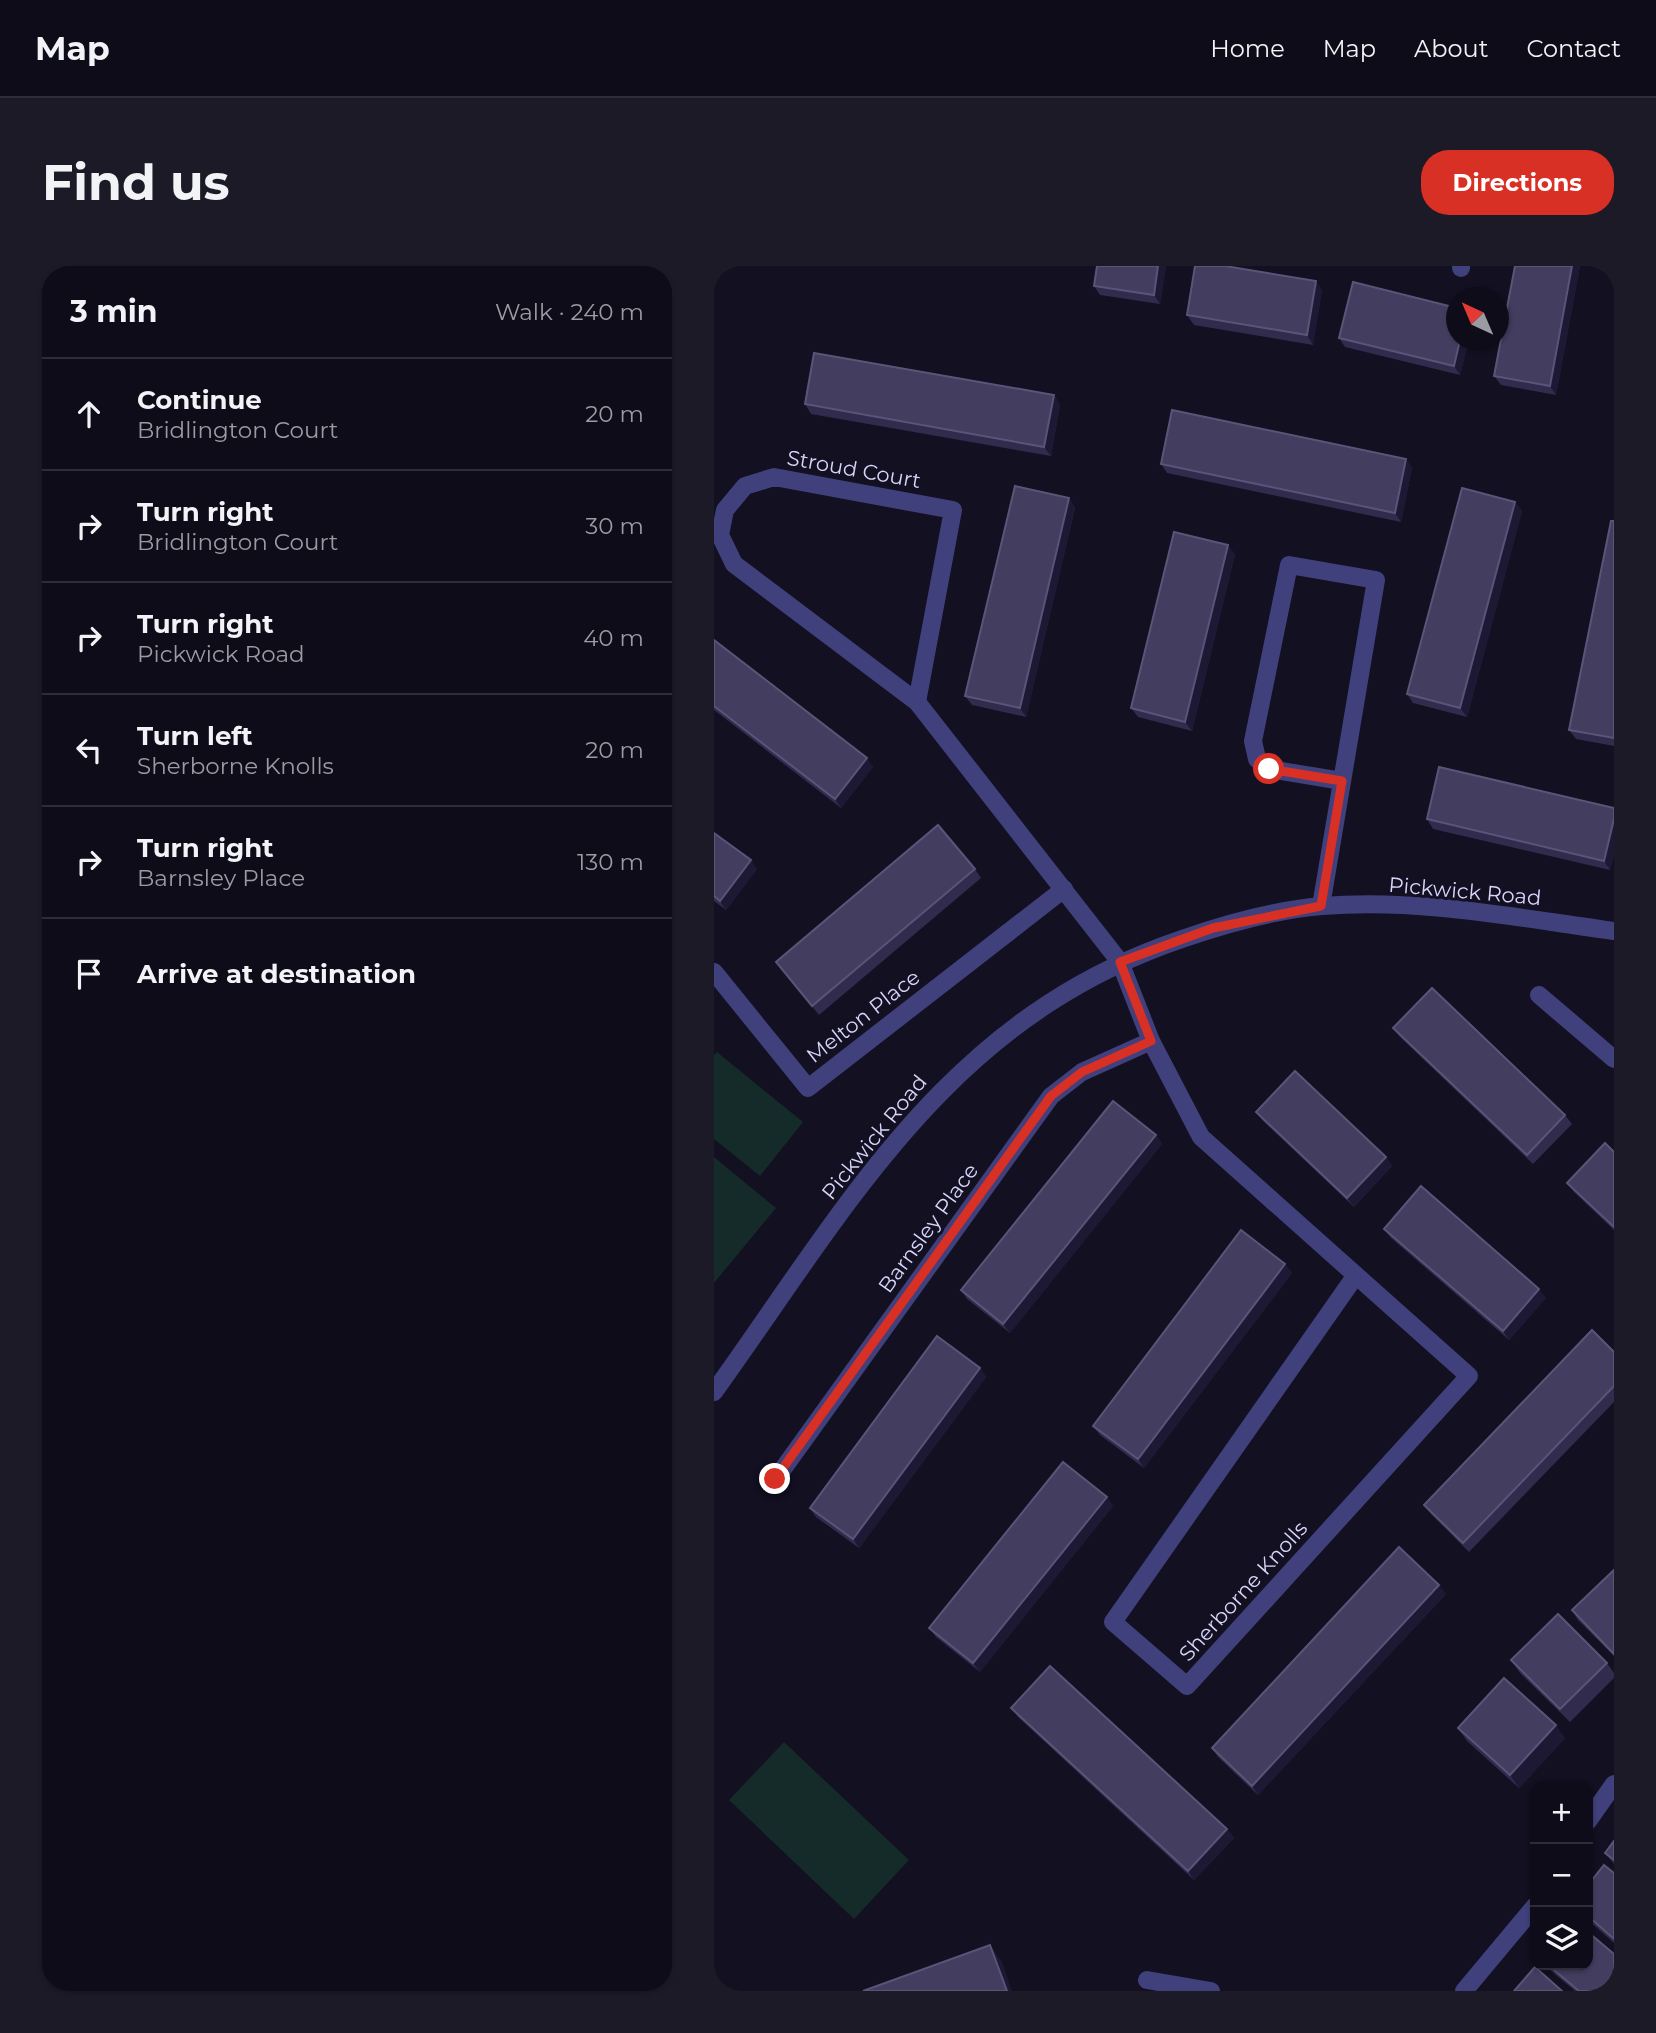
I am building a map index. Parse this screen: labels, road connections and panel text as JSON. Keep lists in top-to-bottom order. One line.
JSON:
{"streets":{"street":["Stroud Court","Pickwick Road","Melton Place","Barnsley Place","Sherborne Knolls"]},"crossings":[["Stroud Court","Pickwick Road"],["Stroud Court","Melton Place"],["Stroud Court","Sherborne Knolls"],["Pickwick Road","Sherborne Knolls"],["Barnsley Place","Sherborne Knolls"]],"north":"top left","page":{"header":"Map","nav":["Home","Map","About","Contact"],"buttons":"Directions","title":"Find us","heading":["3 min","Walk · 240 m"],"list":[["Continue","Bridlington Court","20 m"],["Turn right","Bridlington Court","30 m"],["Turn right","Pickwick Road","40 m"],["Turn left","Sherborne Knolls","20 m"],["Turn right","Barnsley Place","130 m"],"Arrive at destination"],"map_buttons":["+","−"]}}
